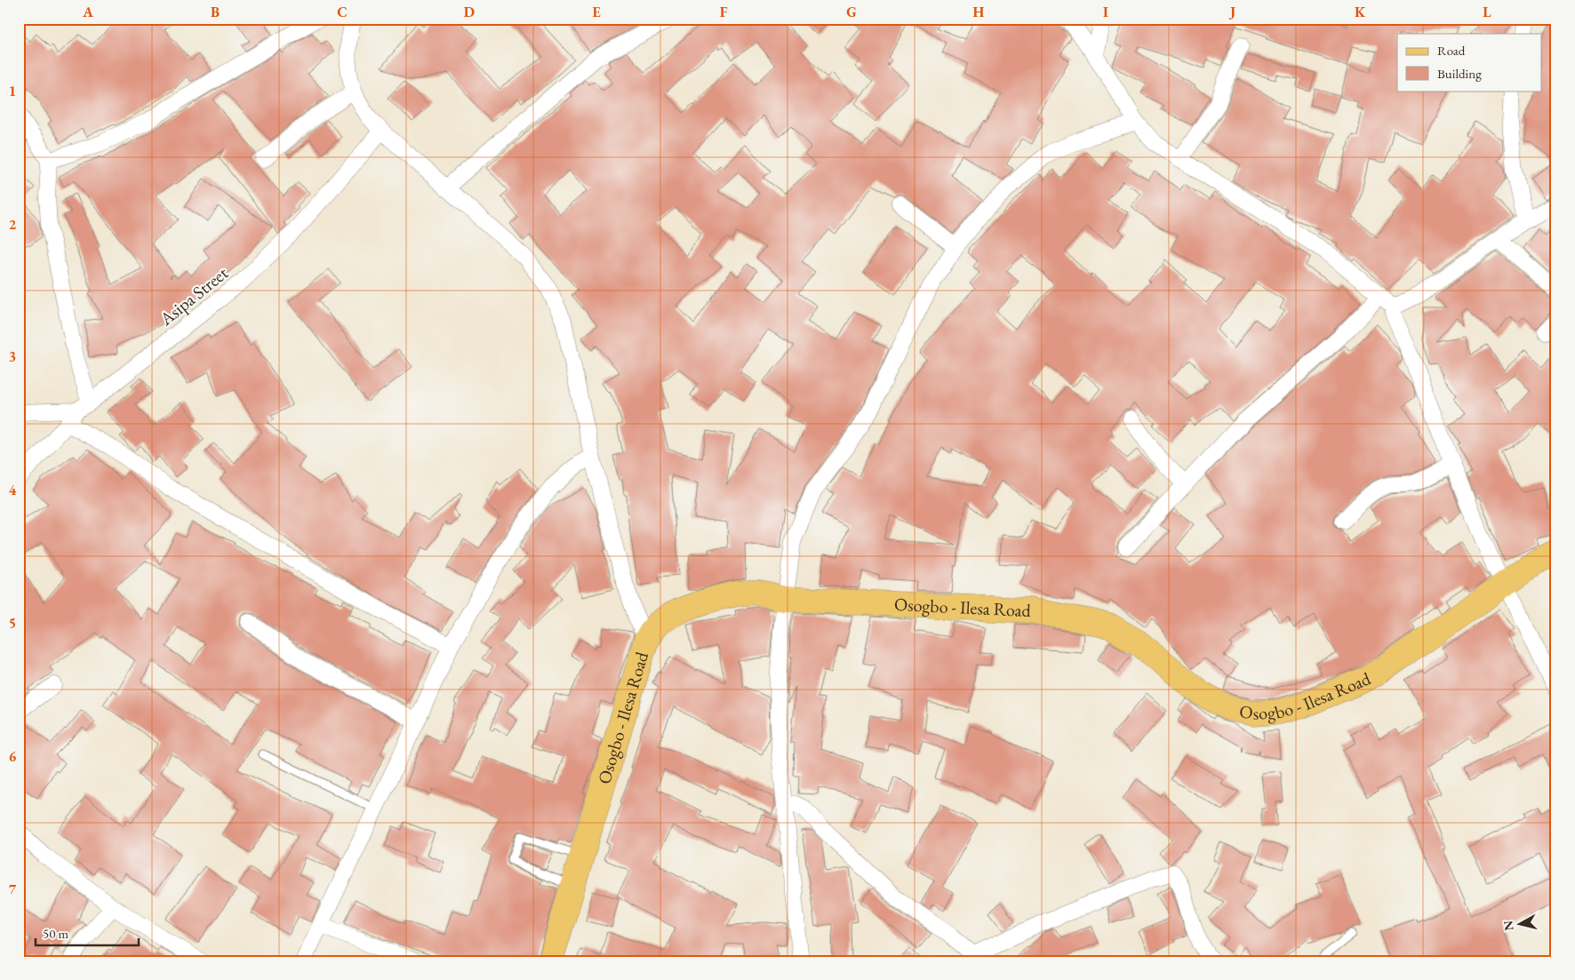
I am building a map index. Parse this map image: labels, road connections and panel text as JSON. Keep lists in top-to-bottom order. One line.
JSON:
{"streets":{"main road":["Osogbo - Ilesa Road"],"street":["Asipa Street"]},"legend":["Road","Building"],"scale_bar":"50 m","north":"left","grid":{"columns":["A","B","C","D","E","F","G","H","I","J","K","L"],"rows":["1","2","3","4","5","6","7"]}}
